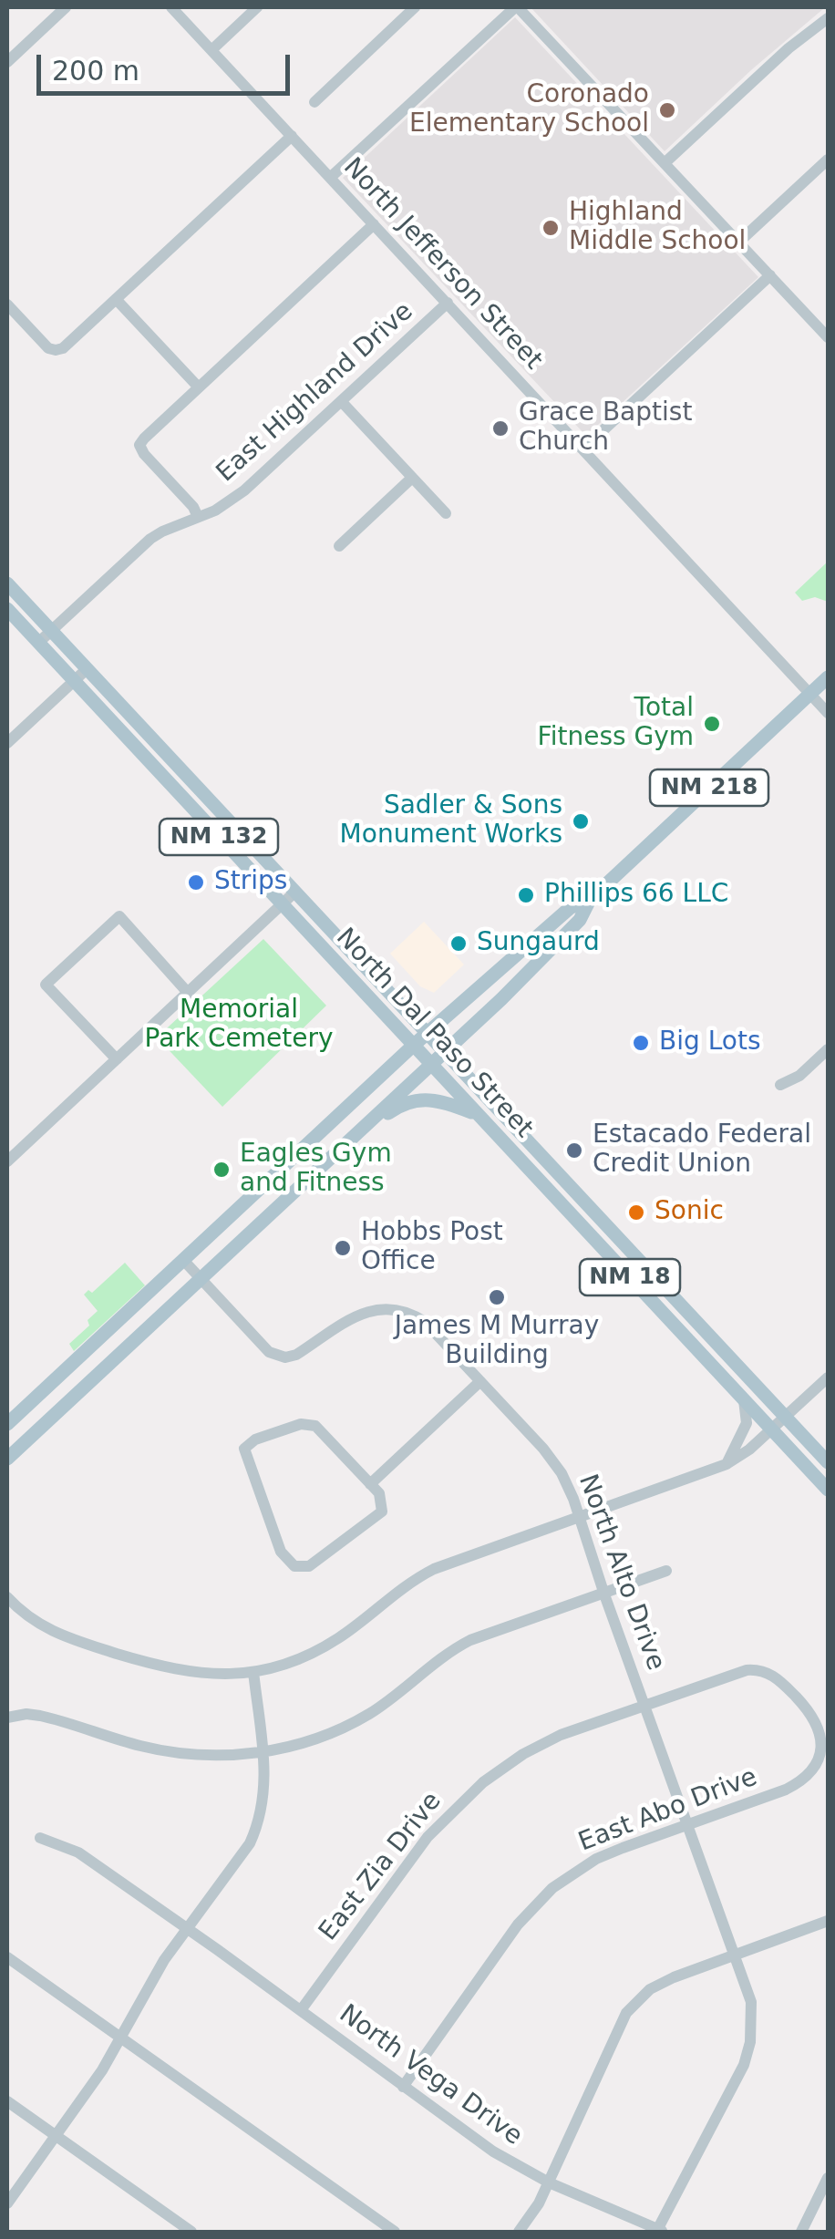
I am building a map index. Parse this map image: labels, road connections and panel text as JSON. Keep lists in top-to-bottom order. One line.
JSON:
{"streets":{"main road":["NM 218","NM 132","North Dal Paso Street","NM 18"],"street":["North Jefferson Street","East Highland Drive","North Alto Drive","East Abo Drive","East Zia Drive","North Vega Drive"]},"crossings":[["North Jefferson Street","East Highland Drive"],["North Jefferson Street","NM 218"],["East Highland Drive","North Dal Paso Street"],["NM 218","North Dal Paso Street"],["North Alto Drive","East Abo Drive"],["North Alto Drive","East Zia Drive"],["North Alto Drive","North Vega Drive"],["East Abo Drive","East Zia Drive"],["East Abo Drive","North Vega Drive"],["East Zia Drive","North Vega Drive"]],"parks":["Memorial Park Cemetery"],"places":["Coronado Elementary School","Highland Middle School","Grace Baptist Church","Total Fitness Gym","Sadler & Sons Monument Works","Strips","Phillips 66 LLC","Sungaurd","Big Lots","Estacado Federal Credit Union","Eagles Gym and Fitness","Sonic","Hobbs Post Office","James M Murray Building"],"scale_bar":"200 m"}
